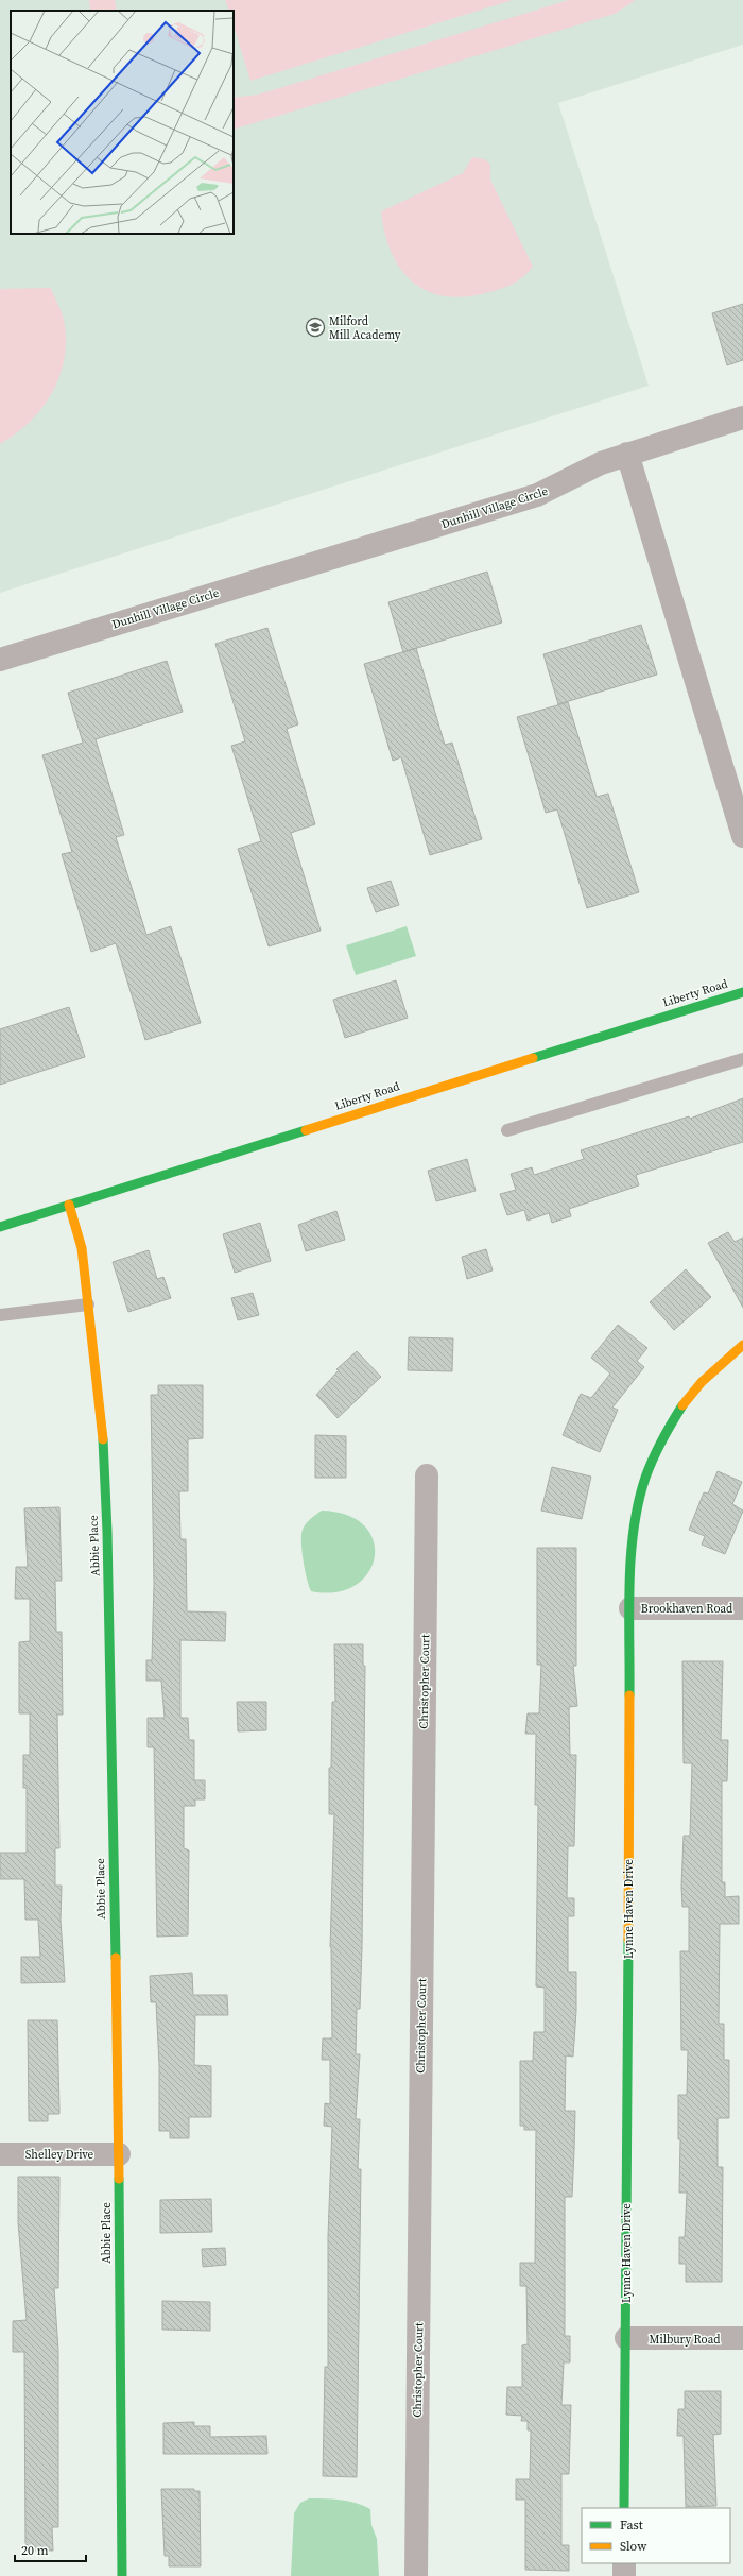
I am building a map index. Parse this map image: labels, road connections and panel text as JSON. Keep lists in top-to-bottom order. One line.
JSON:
{"streets":{"street":["Dunhill Village Circle","Liberty Road","Abbie Place","Brookhaven Road","Christopher Court","Lynne Haven Drive","Shelley Drive","Milbury Road"]},"crossings":[["Liberty Road","Abbie Place"],["Abbie Place","Shelley Drive"],["Brookhaven Road","Lynne Haven Drive"],["Lynne Haven Drive","Milbury Road"]],"places":{"school or university":["Milford Mill Academy"]},"legend":["Fast","Slow"],"scale_bar":"20 m"}
